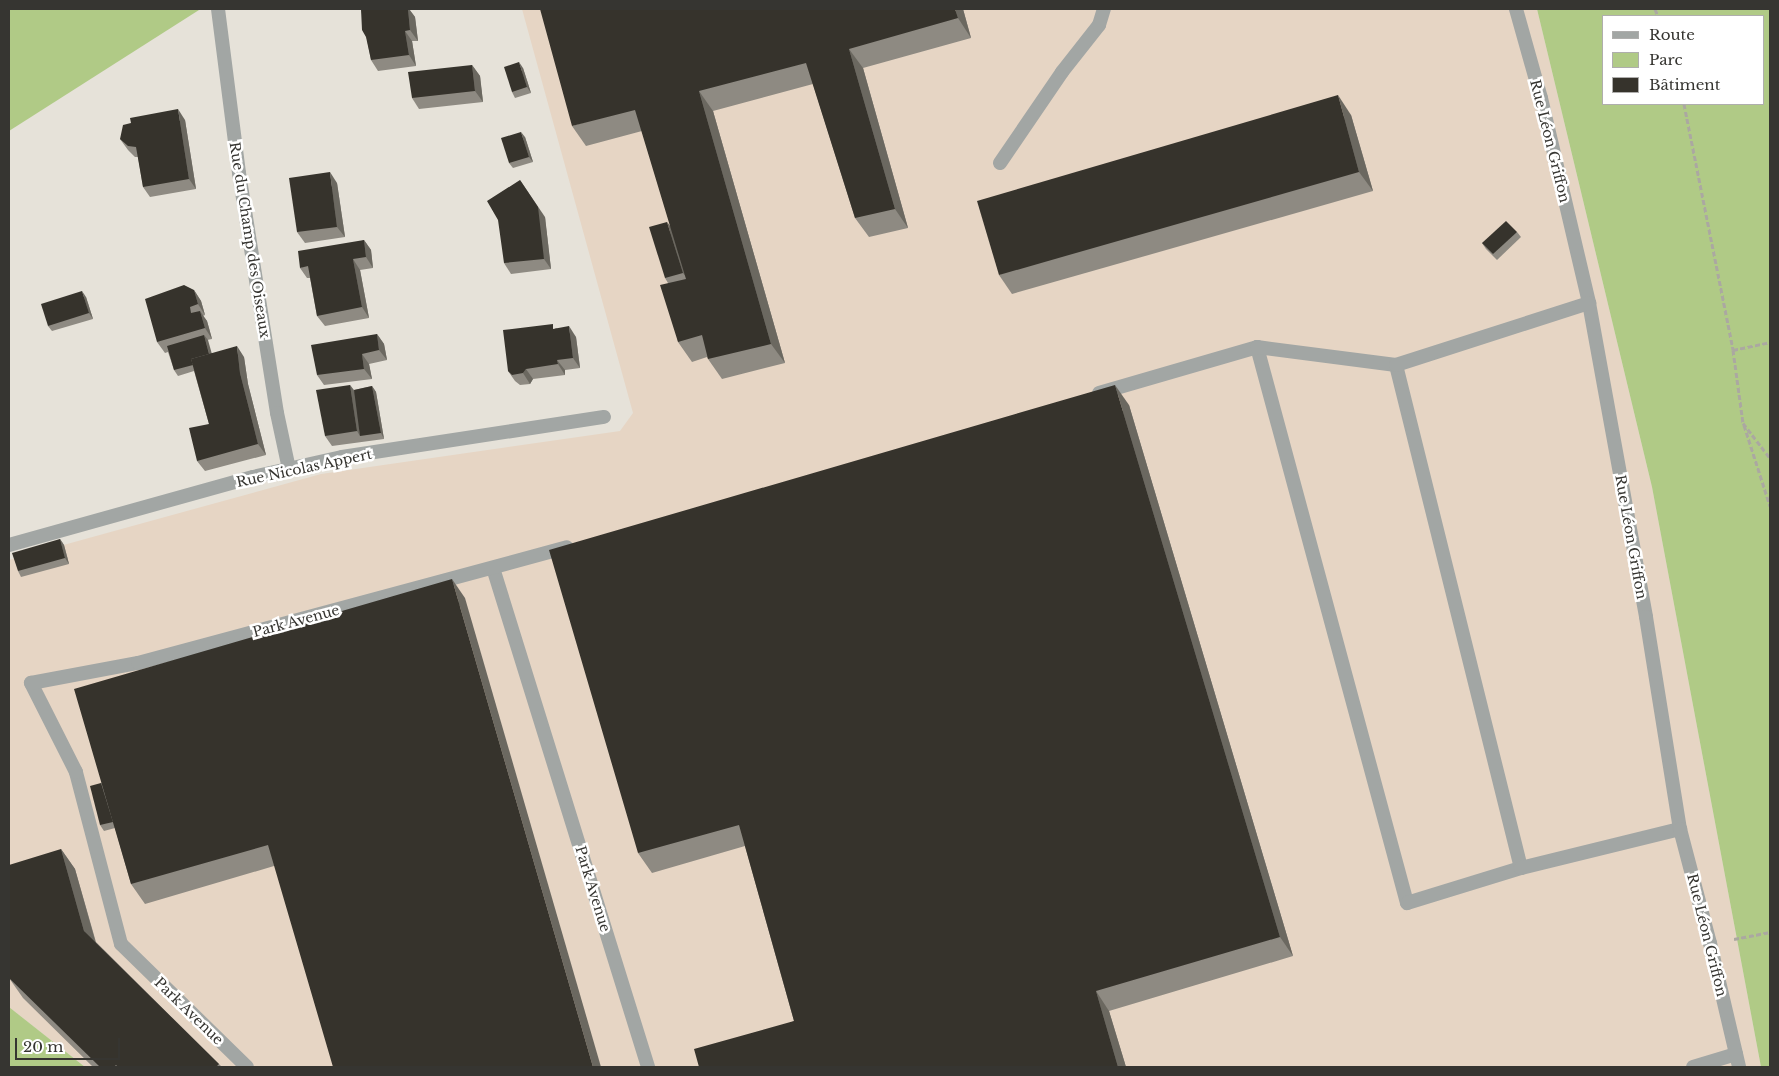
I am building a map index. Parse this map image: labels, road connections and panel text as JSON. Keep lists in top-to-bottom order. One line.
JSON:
{"streets":{"street":["Rue Léon Griffon","Rue du Champ des Oiseaux","Rue Nicolas Appert","Park Avenue"]},"crossings":[["Rue du Champ des Oiseaux","Rue Nicolas Appert"]],"legend":["Route","Parc","Bâtiment"],"scale_bar":"20 m"}
